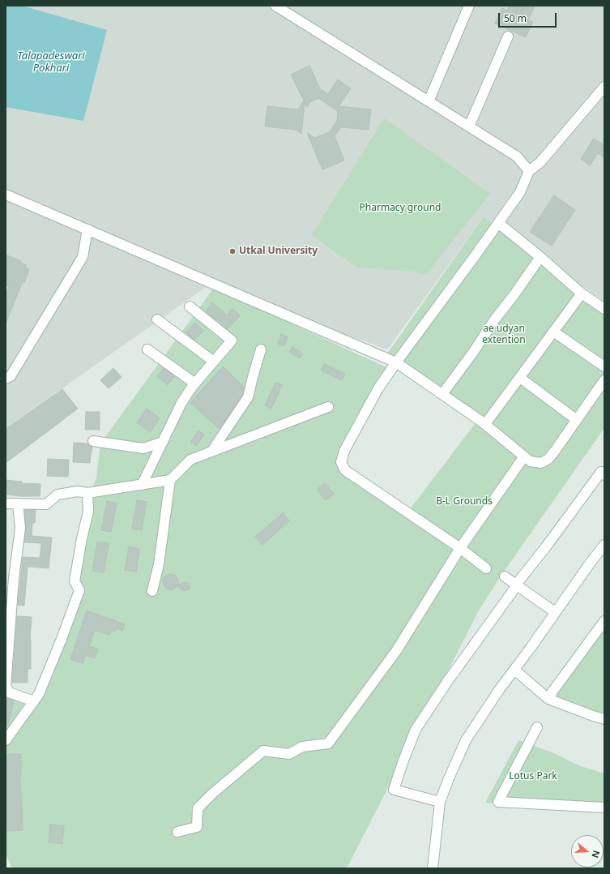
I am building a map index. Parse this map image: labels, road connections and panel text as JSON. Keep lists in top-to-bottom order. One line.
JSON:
{"water":["Talapadeswari Pokhari"],"parks":["Pharmacy ground","ae udyan extention","B-L Grounds","Lotus Park"],"places":["Utkal University"],"scale_bar":"50 m","north":"right"}
